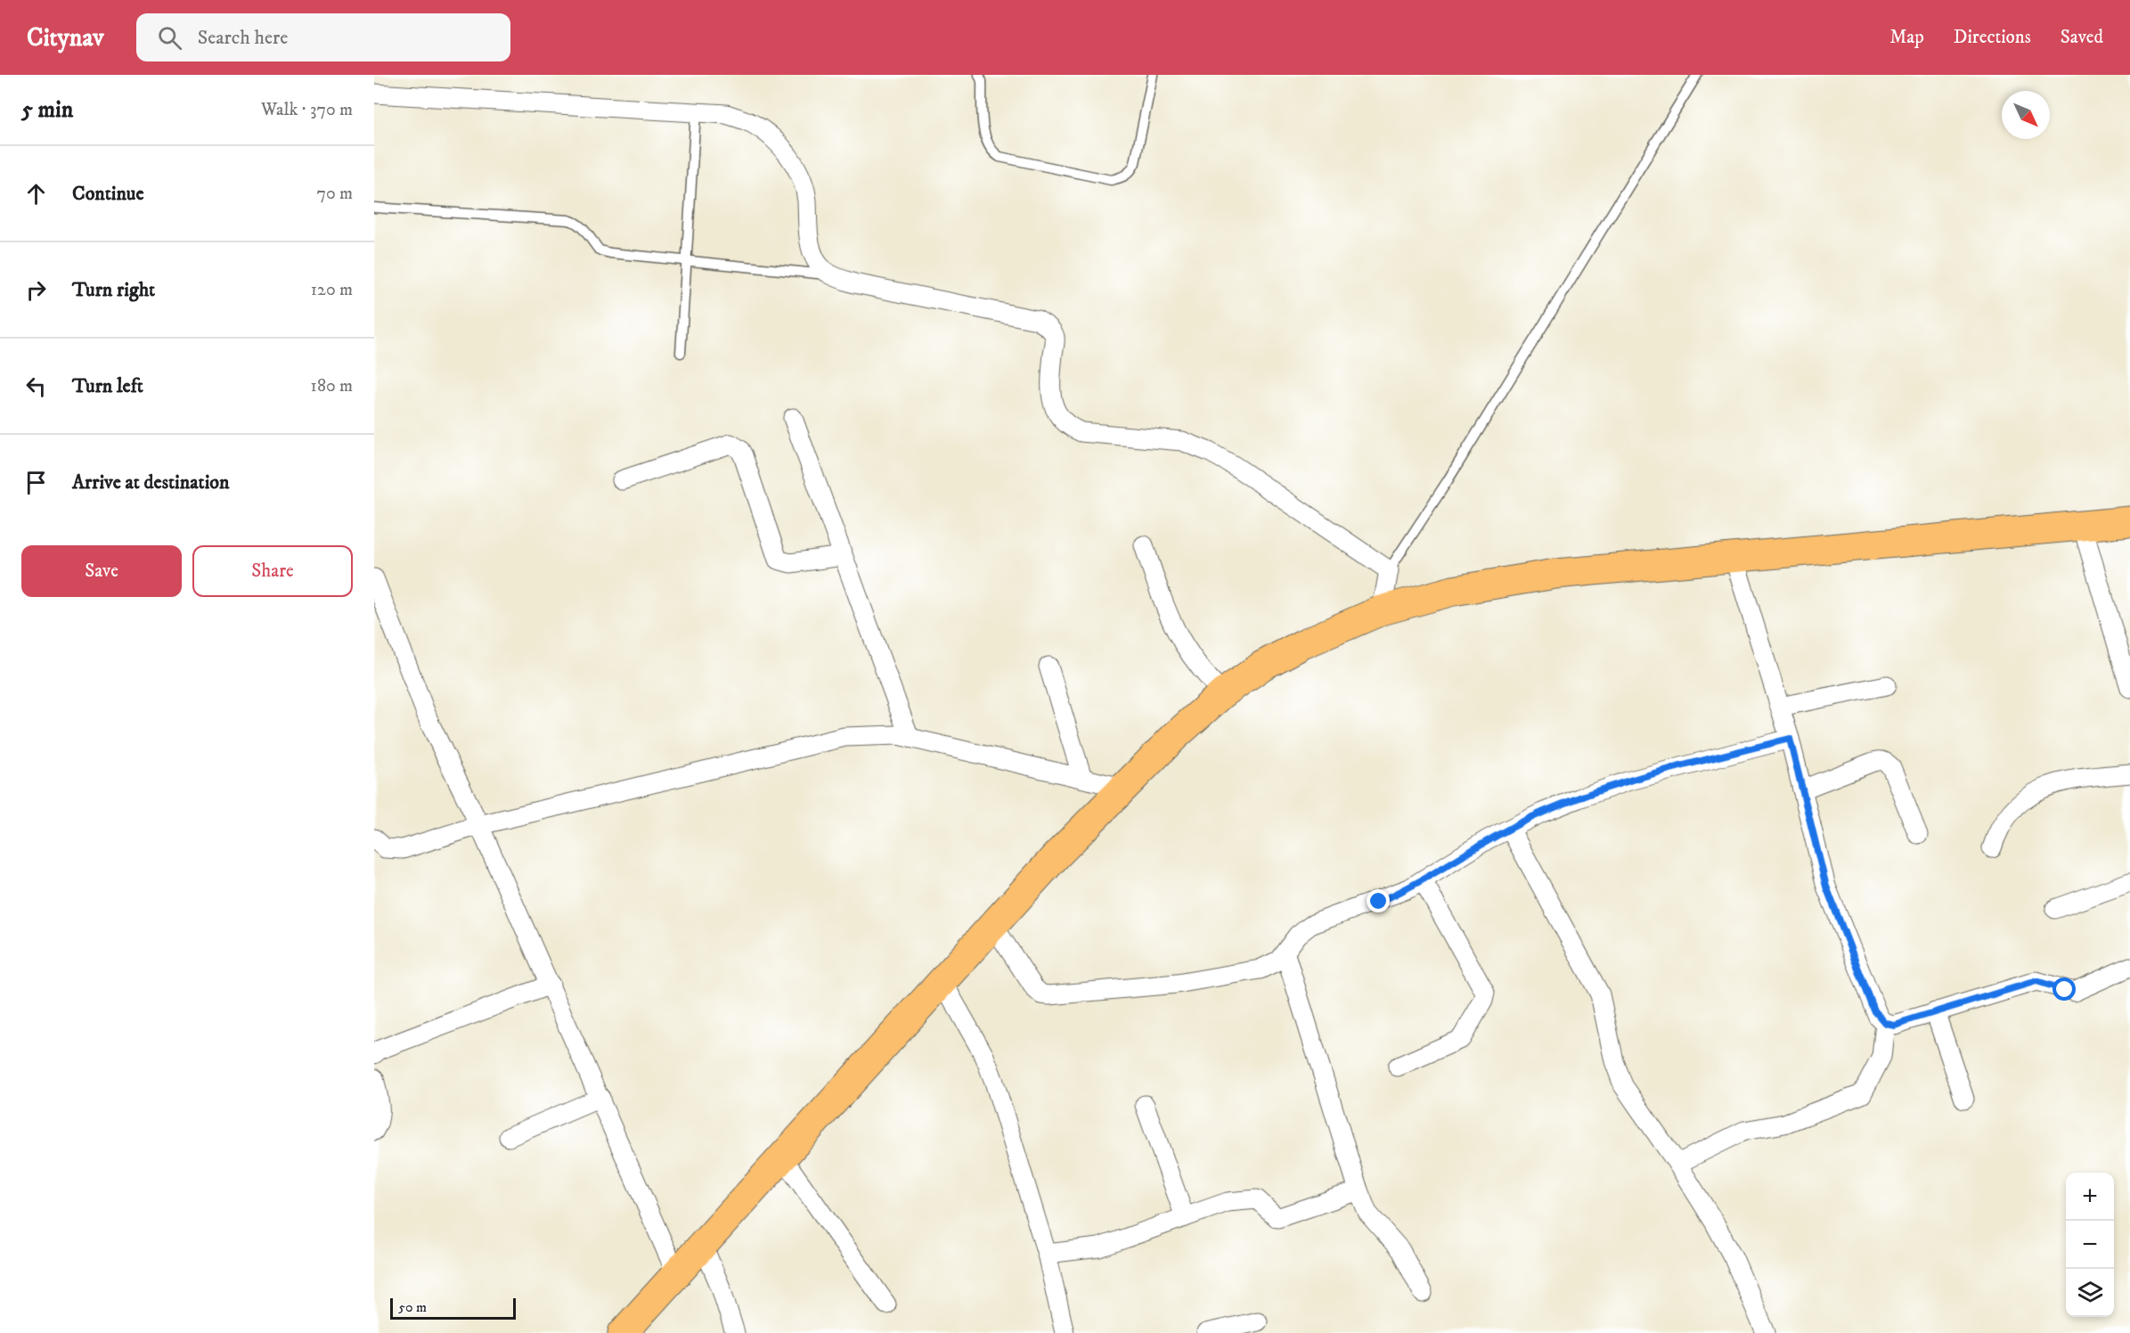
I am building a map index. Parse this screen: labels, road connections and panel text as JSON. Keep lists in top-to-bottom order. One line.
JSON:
{"scale_bar":"50 m","north":"bottom right","page":{"header":"Citynav","search":"Search here","nav":["Map","Directions","Saved"],"heading":["5 min","Walk · 370 m"],"list":[["Continue","70 m"],["Turn right","120 m"],["Turn left","180 m"],"Arrive at destination"],"buttons":["Save","Share"],"map_buttons":["+","−"],"scale":"50 m"}}
